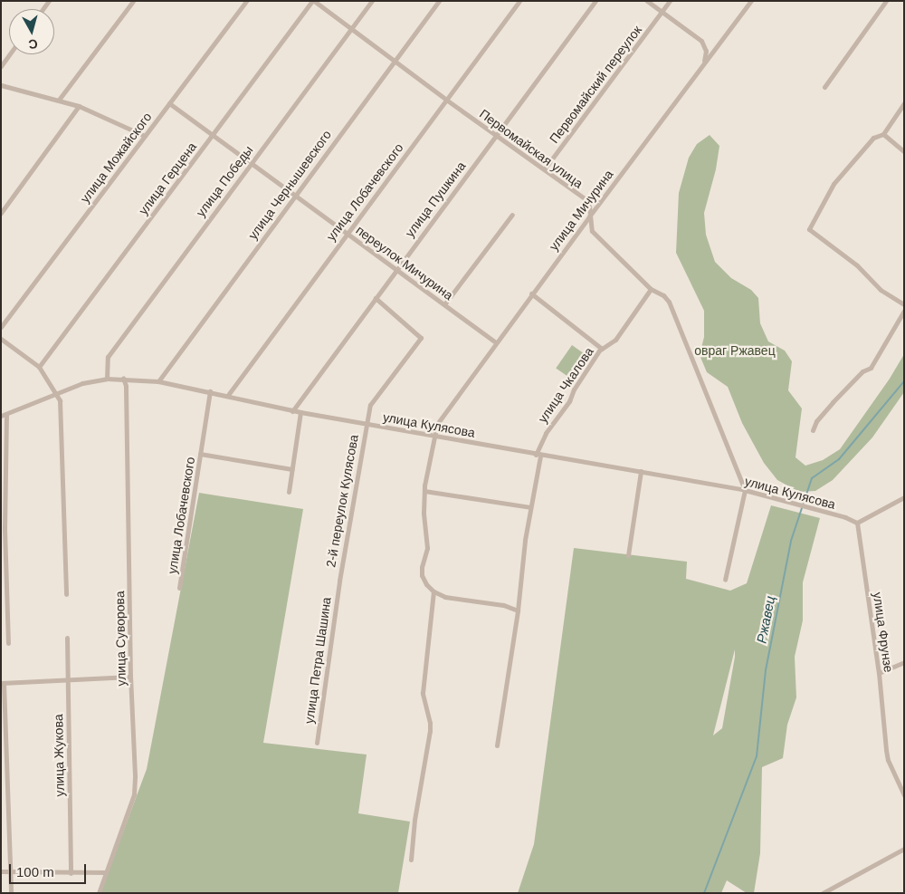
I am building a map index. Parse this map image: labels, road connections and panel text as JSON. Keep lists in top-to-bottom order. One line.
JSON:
{"streets":{"street":["Первомайский переулок","Первомайская улица","улица Можайского","улица Герцена","улица Победы","улица Чернышевского","улица Лобачевского","улица Пушкина","улица Мичурина","переулок Мичурина","улица Чкалова","улица Кулясова","2-й переулок Кулясова","улица Фрунзе","улица Суворова","улица Петра Шашина","улица Жукова"]},"crossings":[["Первомайский переулок","Первомайская улица"],["Первомайская улица","улица Герцена"],["Первомайская улица","улица Победы"],["Первомайская улица","улица Чернышевского"],["Первомайская улица","улица Лобачевского"],["Первомайская улица","улица Пушкина"],["Первомайская улица","улица Мичурина"],["Первомайская улица","улица Чкалова"],["Первомайская улица","улица Кулясова"],["улица Можайского","переулок Мичурина"],["улица Герцена","переулок Мичурина"],["улица Победы","переулок Мичурина"],["улица Победы","улица Кулясова"],["улица Чернышевского","переулок Мичурина"],["улица Чернышевского","улица Кулясова"],["улица Лобачевского","переулок Мичурина"],["улица Лобачевского","улица Кулясова"],["улица Пушкина","переулок Мичурина"],["улица Пушкина","улица Кулясова"],["улица Пушкина","2-й переулок Кулясова"],["улица Мичурина","переулок Мичурина"],["улица Мичурина","улица Кулясова"],["улица Чкалова","улица Кулясова"],["улица Кулясова","2-й переулок Кулясова"],["улица Кулясова","улица Фрунзе"],["улица Кулясова","улица Суворова"],["2-й переулок Кулясова","улица Петра Шашина"]],"water":["Ржавец"],"parks":["овраг Ржавец"],"scale_bar":"100 m","north":"bottom"}
